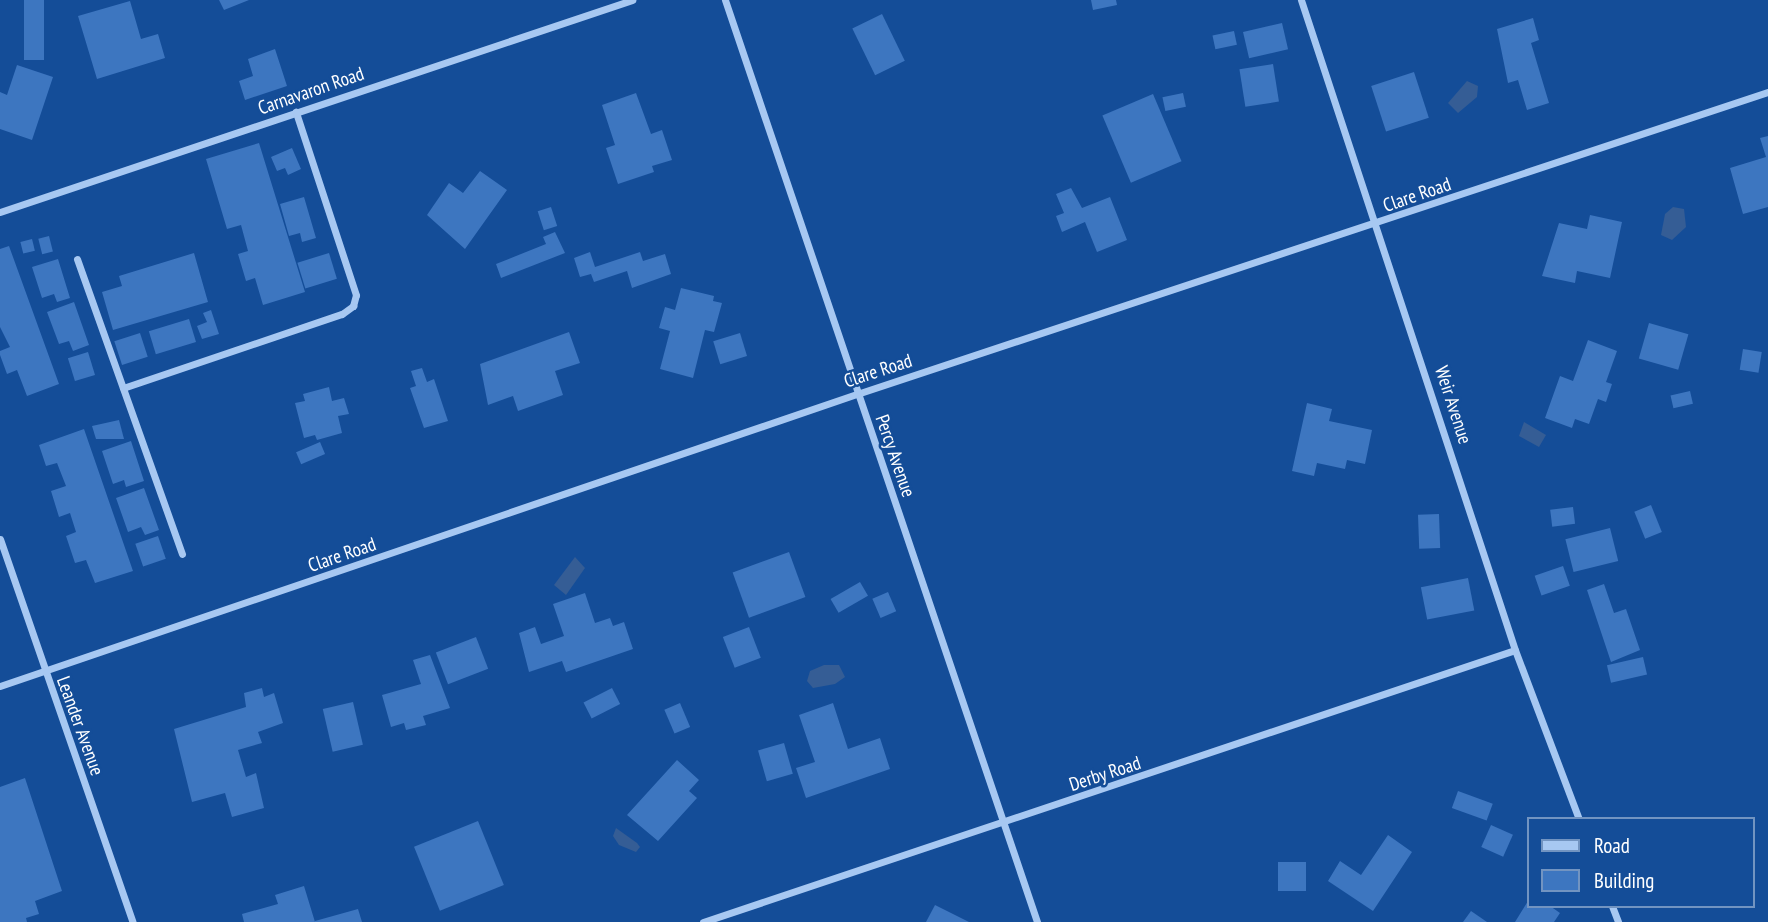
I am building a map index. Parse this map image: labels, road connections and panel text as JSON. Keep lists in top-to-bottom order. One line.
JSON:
{"streets":{"street":["Carnavaron Road","Clare Road","Weir Avenue","Percy Avenue","Leander Avenue","Derby Road"]},"crossings":[["Clare Road","Weir Avenue"],["Clare Road","Percy Avenue"],["Clare Road","Leander Avenue"],["Weir Avenue","Derby Road"],["Percy Avenue","Derby Road"]],"legend":["Road","Building"]}
